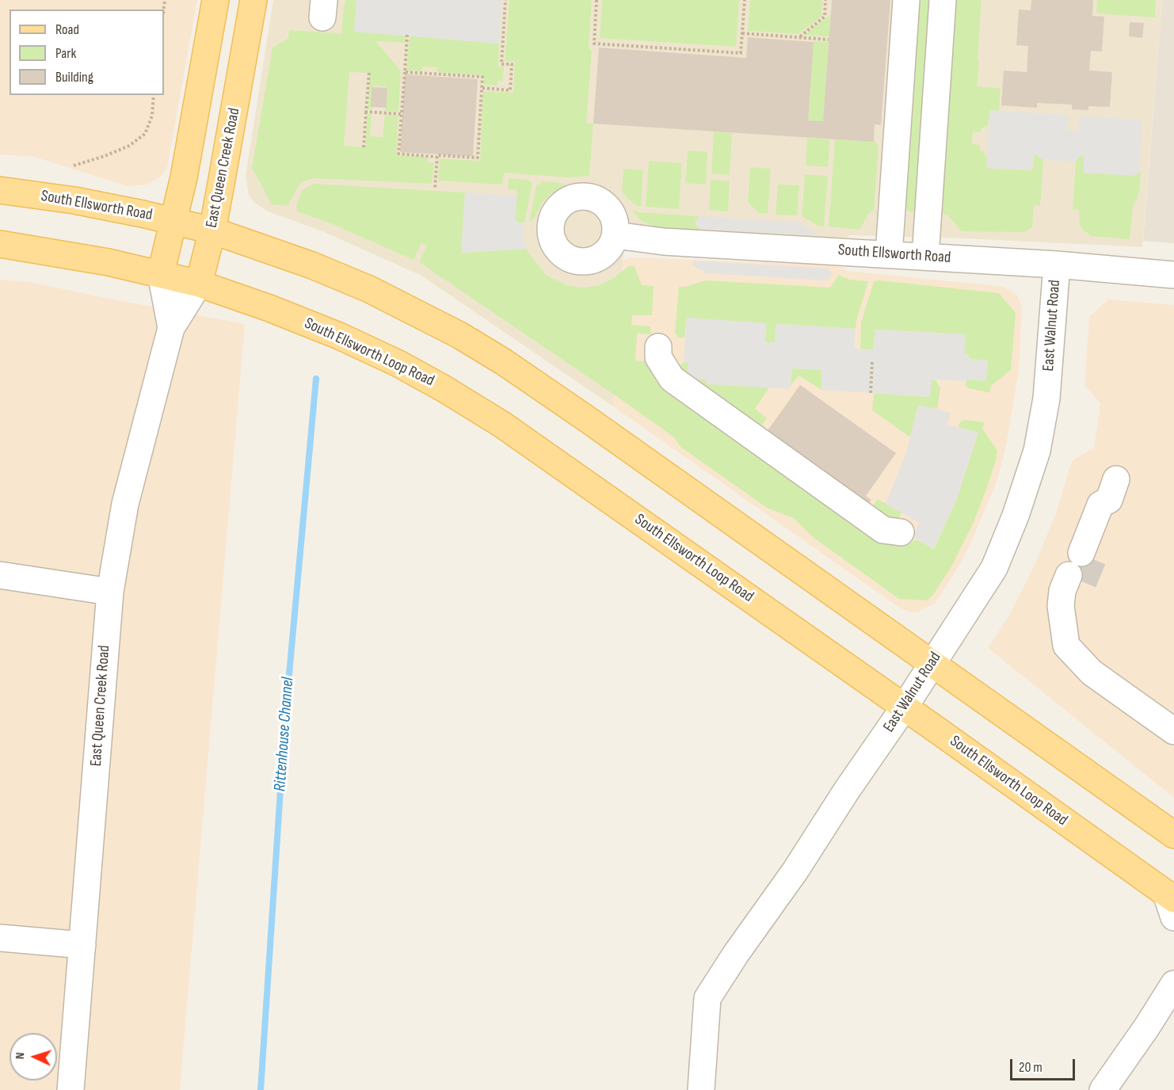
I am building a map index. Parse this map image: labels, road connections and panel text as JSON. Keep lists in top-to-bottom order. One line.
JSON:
{"streets":{"main road":["East Queen Creek Road","South Ellsworth Road","South Ellsworth Loop Road"],"street":["East Walnut Road"]},"crossings":[["East Queen Creek Road","South Ellsworth Road"],["East Queen Creek Road","South Ellsworth Loop Road"],["South Ellsworth Road","East Walnut Road"],["East Walnut Road","South Ellsworth Loop Road"]],"water":["Rittenhouse Channel"],"legend":["Road","Park","Building"],"scale_bar":"20 m","north":"left"}
